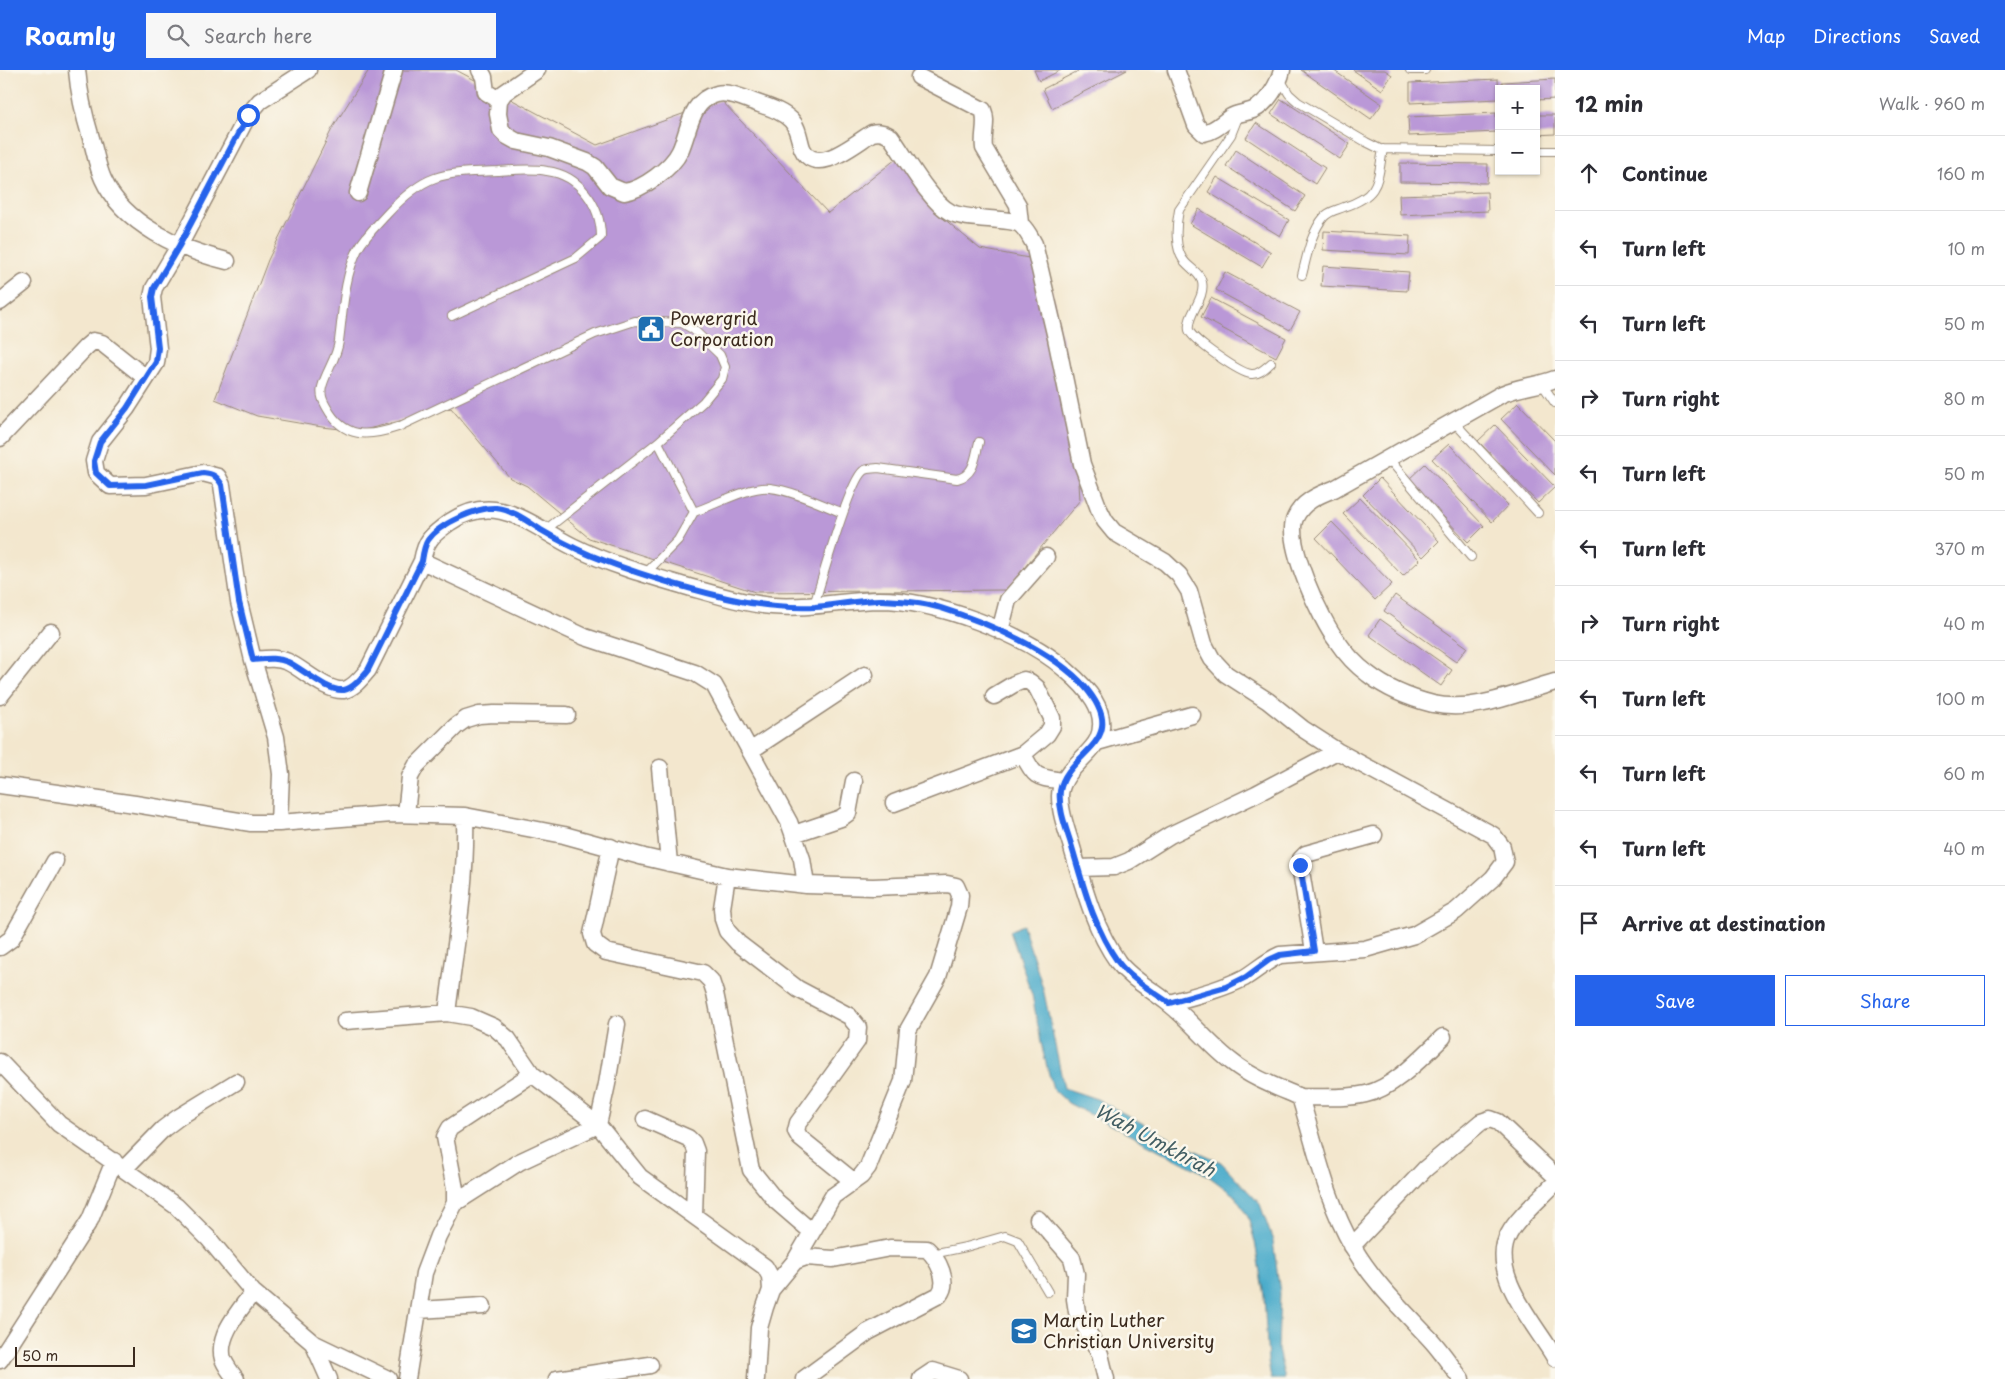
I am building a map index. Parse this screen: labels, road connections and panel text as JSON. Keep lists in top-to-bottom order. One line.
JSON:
{"water":["Wah Umkhrah"],"places":{"public building":["Powergrid Corporation"],"school or university":["Martin Luther Christian University"]},"scale_bar":"50 m","page":{"header":"Roamly","search":"Search here","nav":["Map","Directions","Saved"],"heading":["12 min","Walk · 960 m"],"map_buttons":["+","−"],"list":[["Continue","160 m"],["Turn left","10 m"],["Turn left","50 m"],["Turn right","80 m"],["Turn left","50 m"],["Turn left","370 m"],["Turn right","40 m"],["Turn left","100 m"],["Turn left","60 m"],["Turn left","40 m"],"Arrive at destination"],"buttons":["Save","Share"],"scale":"50 m"}}
